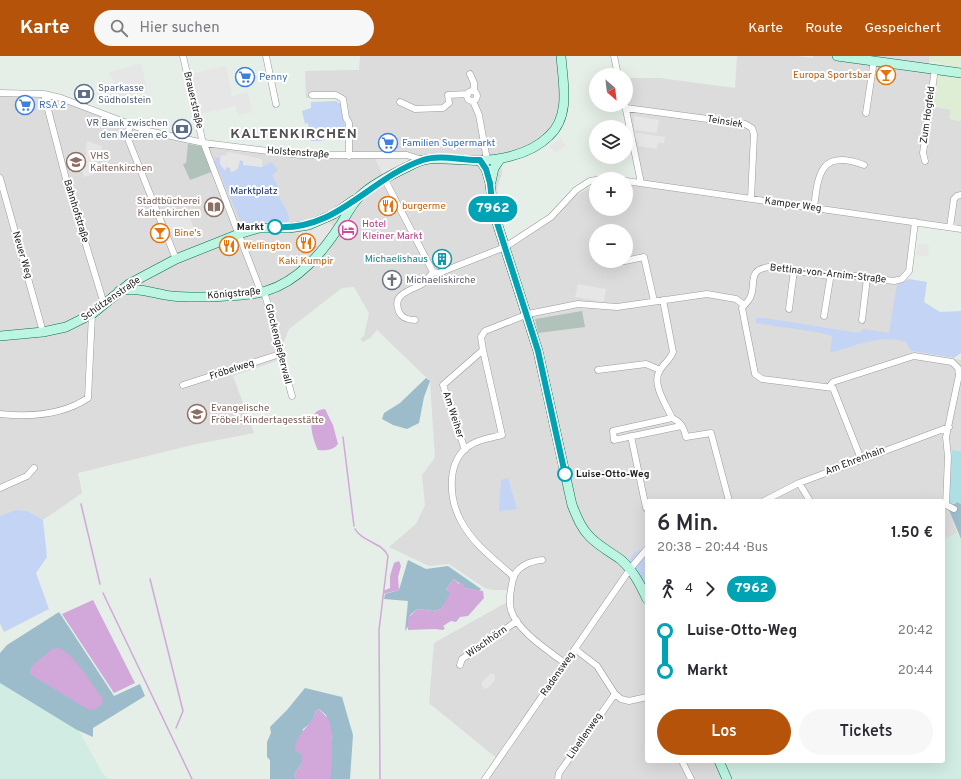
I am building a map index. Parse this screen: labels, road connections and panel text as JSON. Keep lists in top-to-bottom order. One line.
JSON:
{"streets":{"main road":["Holstenstraße","Königstraße","Schützenstraße"],"street":["Brauerstraße","Zum Hogfeld","Teinsiek","Kamper Weg","Bahnhofstraße","Neuer Weg","Bettina-von-Arnim-Straße","Glockengießerwall","Fröbelweg","Am Weiher","Am Ehrenhain","Wischhörn","Radensweg","Libellenweg"]},"crossings":[["Brauerstraße","Holstenstraße"],["Brauerstraße","Schützenstraße"],["Brauerstraße","Glockengießerwall"],["Teinsiek","Kamper Weg"],["Holstenstraße","Bahnhofstraße"],["Holstenstraße","Königstraße"],["Kamper Weg","Bettina-von-Arnim-Straße"],["Bahnhofstraße","Schützenstraße"],["Neuer Weg","Schützenstraße"],["Königstraße","Schützenstraße"],["Königstraße","Glockengießerwall"],["Schützenstraße","Glockengießerwall"],["Glockengießerwall","Fröbelweg"]],"districts":["KALTENKIRCHEN"],"parks":["Marktplatz"],"places":{"bar":["Europa Sportsbar","Bine's"],"supermarket":["Penny","RSA 2","Familien Supermarkt"],"bank":["Sparkasse Südholstein","VR Bank zwischen den Meeren eG"],"school or university":["VHS Kaltenkirchen","Evangelische Fröbel-Kindertagesstätte"],"restaurant":["burgerme","Kaki Kumpir","Wellington"],"library":["Stadtbücherei Kaltenkirchen"],"other":["Markt","Luise-Otto-Weg"],"hotel":["Hotel Kleiner Markt"],"building":["Michaelishaus"],"church":["Michaeliskirche"]},"lines":["bus line 7962"],"north":"bottom right","page":{"header":"Karte","search":"Hier suchen","nav":["Karte","Route","Gespeichert"],"on_map":"7962","map_buttons":["+","−"],"heading":["6 Min.","20:38 – 20:44 · Bus","1.50 €"],"legs":["4","7962"],"list":[{"name":"Luise-Otto-Weg","value":"20:42"},{"name":"Markt","value":"20:44"}],"buttons":["Los","Tickets"]}}
